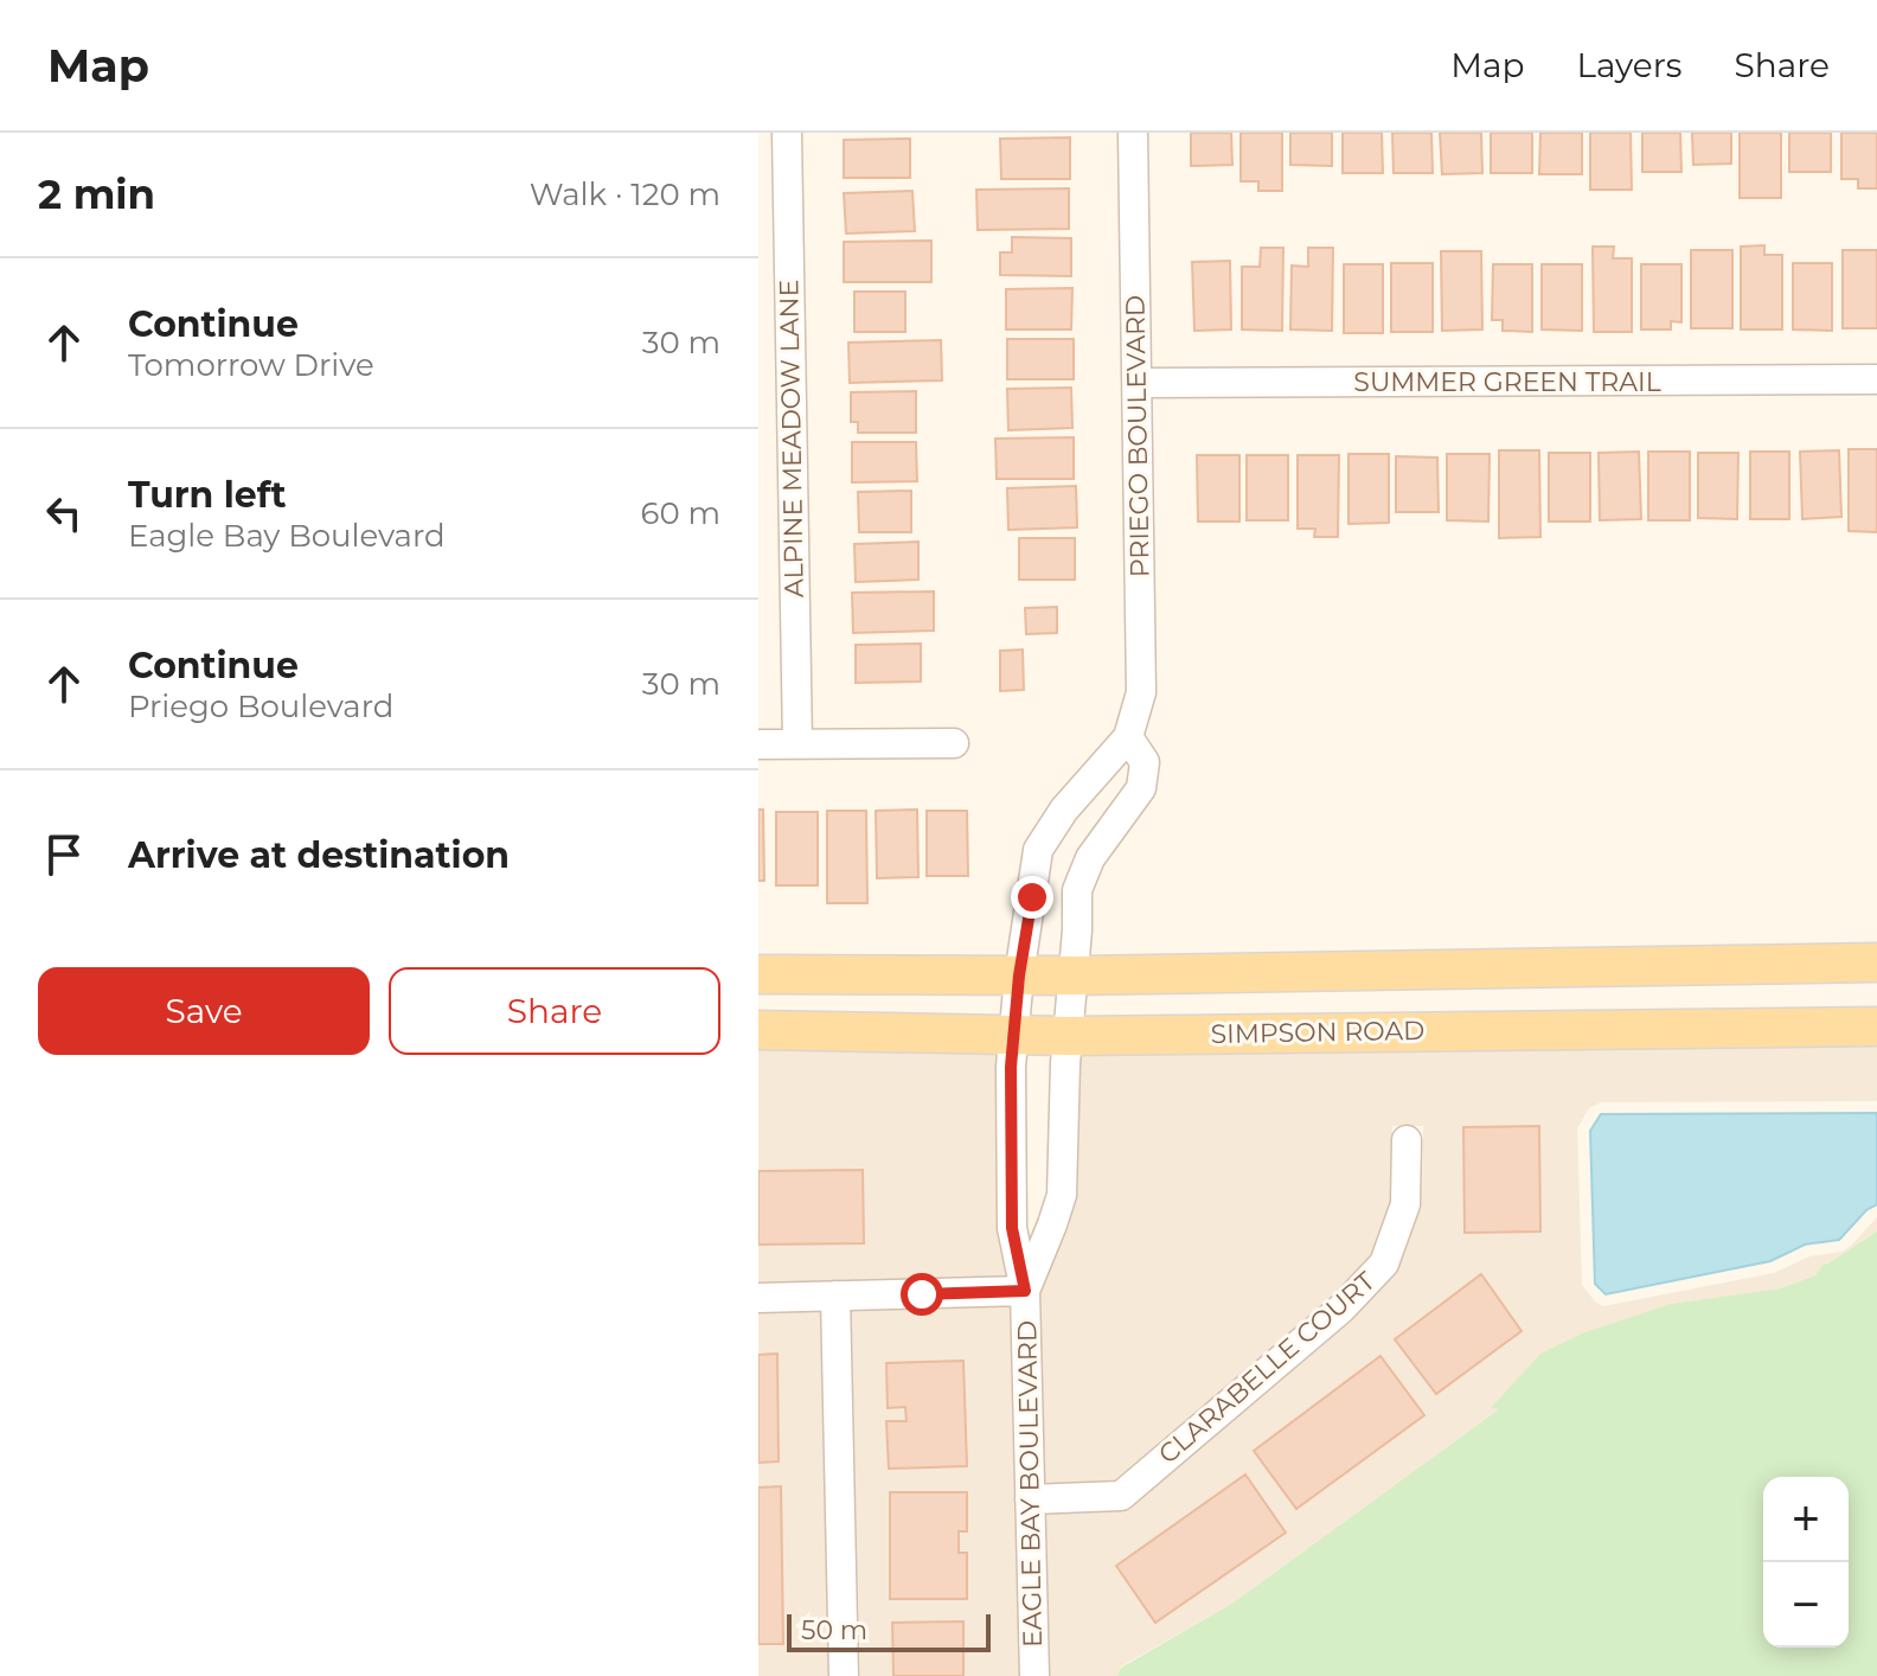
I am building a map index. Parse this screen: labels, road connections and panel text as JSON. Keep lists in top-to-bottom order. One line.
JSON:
{"streets":{"main road":["SIMPSON ROAD"],"street":["SUMMER GREEN TRAIL","PRIEGO BOULEVARD","ALPINE MEADOW LANE","CLARABELLE COURT","EAGLE BAY BOULEVARD"]},"crossings":[["SUMMER GREEN TRAIL","PRIEGO BOULEVARD"],["PRIEGO BOULEVARD","SIMPSON ROAD"],["PRIEGO BOULEVARD","EAGLE BAY BOULEVARD"],["SIMPSON ROAD","EAGLE BAY BOULEVARD"],["CLARABELLE COURT","EAGLE BAY BOULEVARD"]],"scale_bar":"50 m","page":{"header":"Map","nav":["Map","Layers","Share"],"heading":["2 min","Walk · 120 m"],"list":[["Continue","Tomorrow Drive","30 m"],["Turn left","Eagle Bay Boulevard","60 m"],["Continue","Priego Boulevard","30 m"],"Arrive at destination"],"buttons":["Save","Share"],"map_buttons":["+","−"],"scale":"50 m"}}
